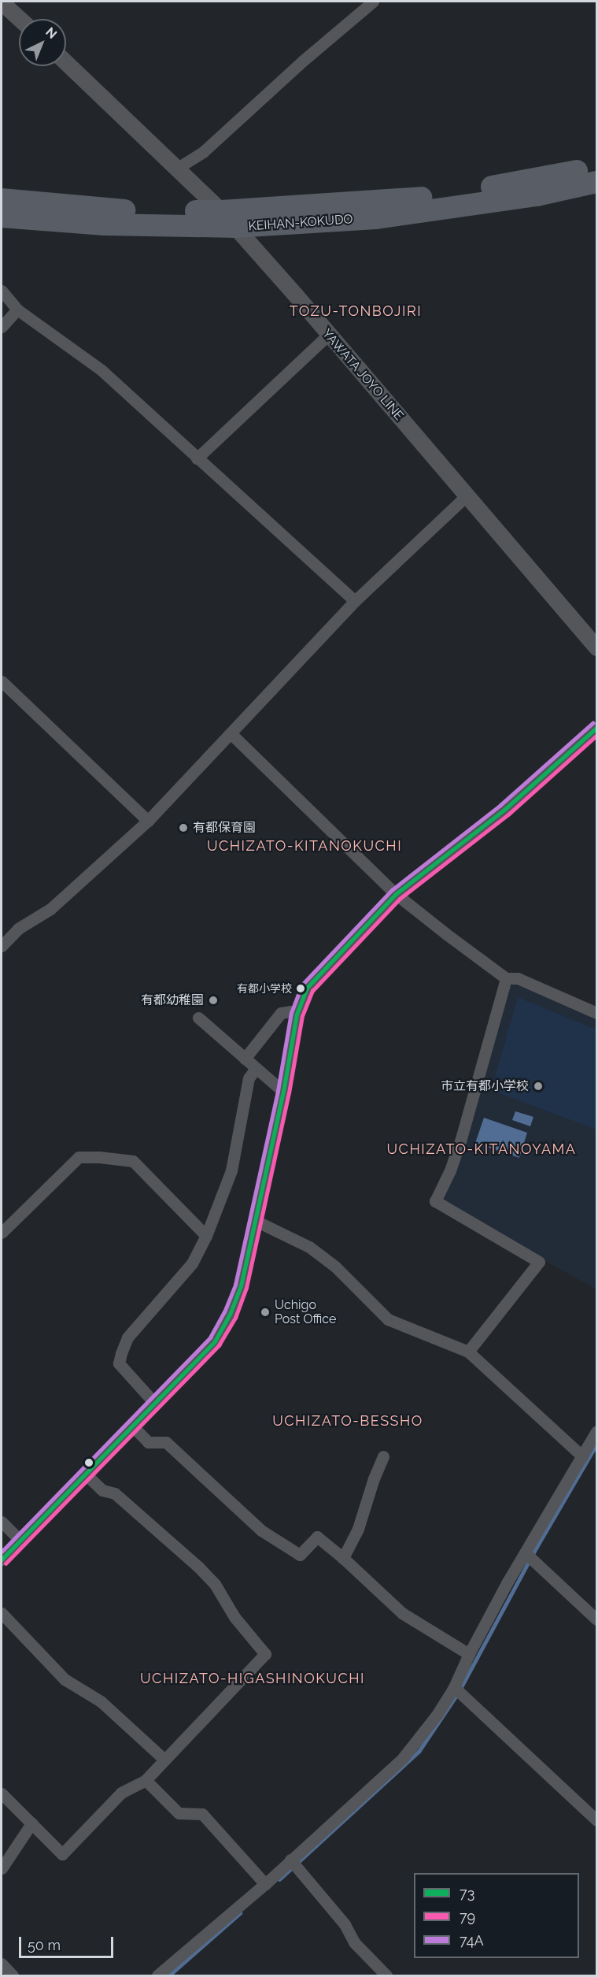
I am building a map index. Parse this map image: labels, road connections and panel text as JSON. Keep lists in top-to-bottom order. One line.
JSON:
{"streets":{"highway":["KEIHAN-KOKUDO"],"main road":["YAWATA JOYO LINE"]},"crossings":[["KEIHAN-KOKUDO","YAWATA JOYO LINE"]],"districts":["TOZU-TONBOJIRI","UCHIZATO-KITANOKUCHI","UCHIZATO-KITANOYAMA","UCHIZATO-BESSHO","UCHIZATO-HIGASHINOKUCHI"],"places":["有都保育園","有都小学校","有都幼稚園","市立有都小学校","Uchigo Post Office"],"lines":["transit line 74A","transit line 73","transit line 79"],"legend":["73","79","74A"],"scale_bar":"50 m","north":"top right"}
